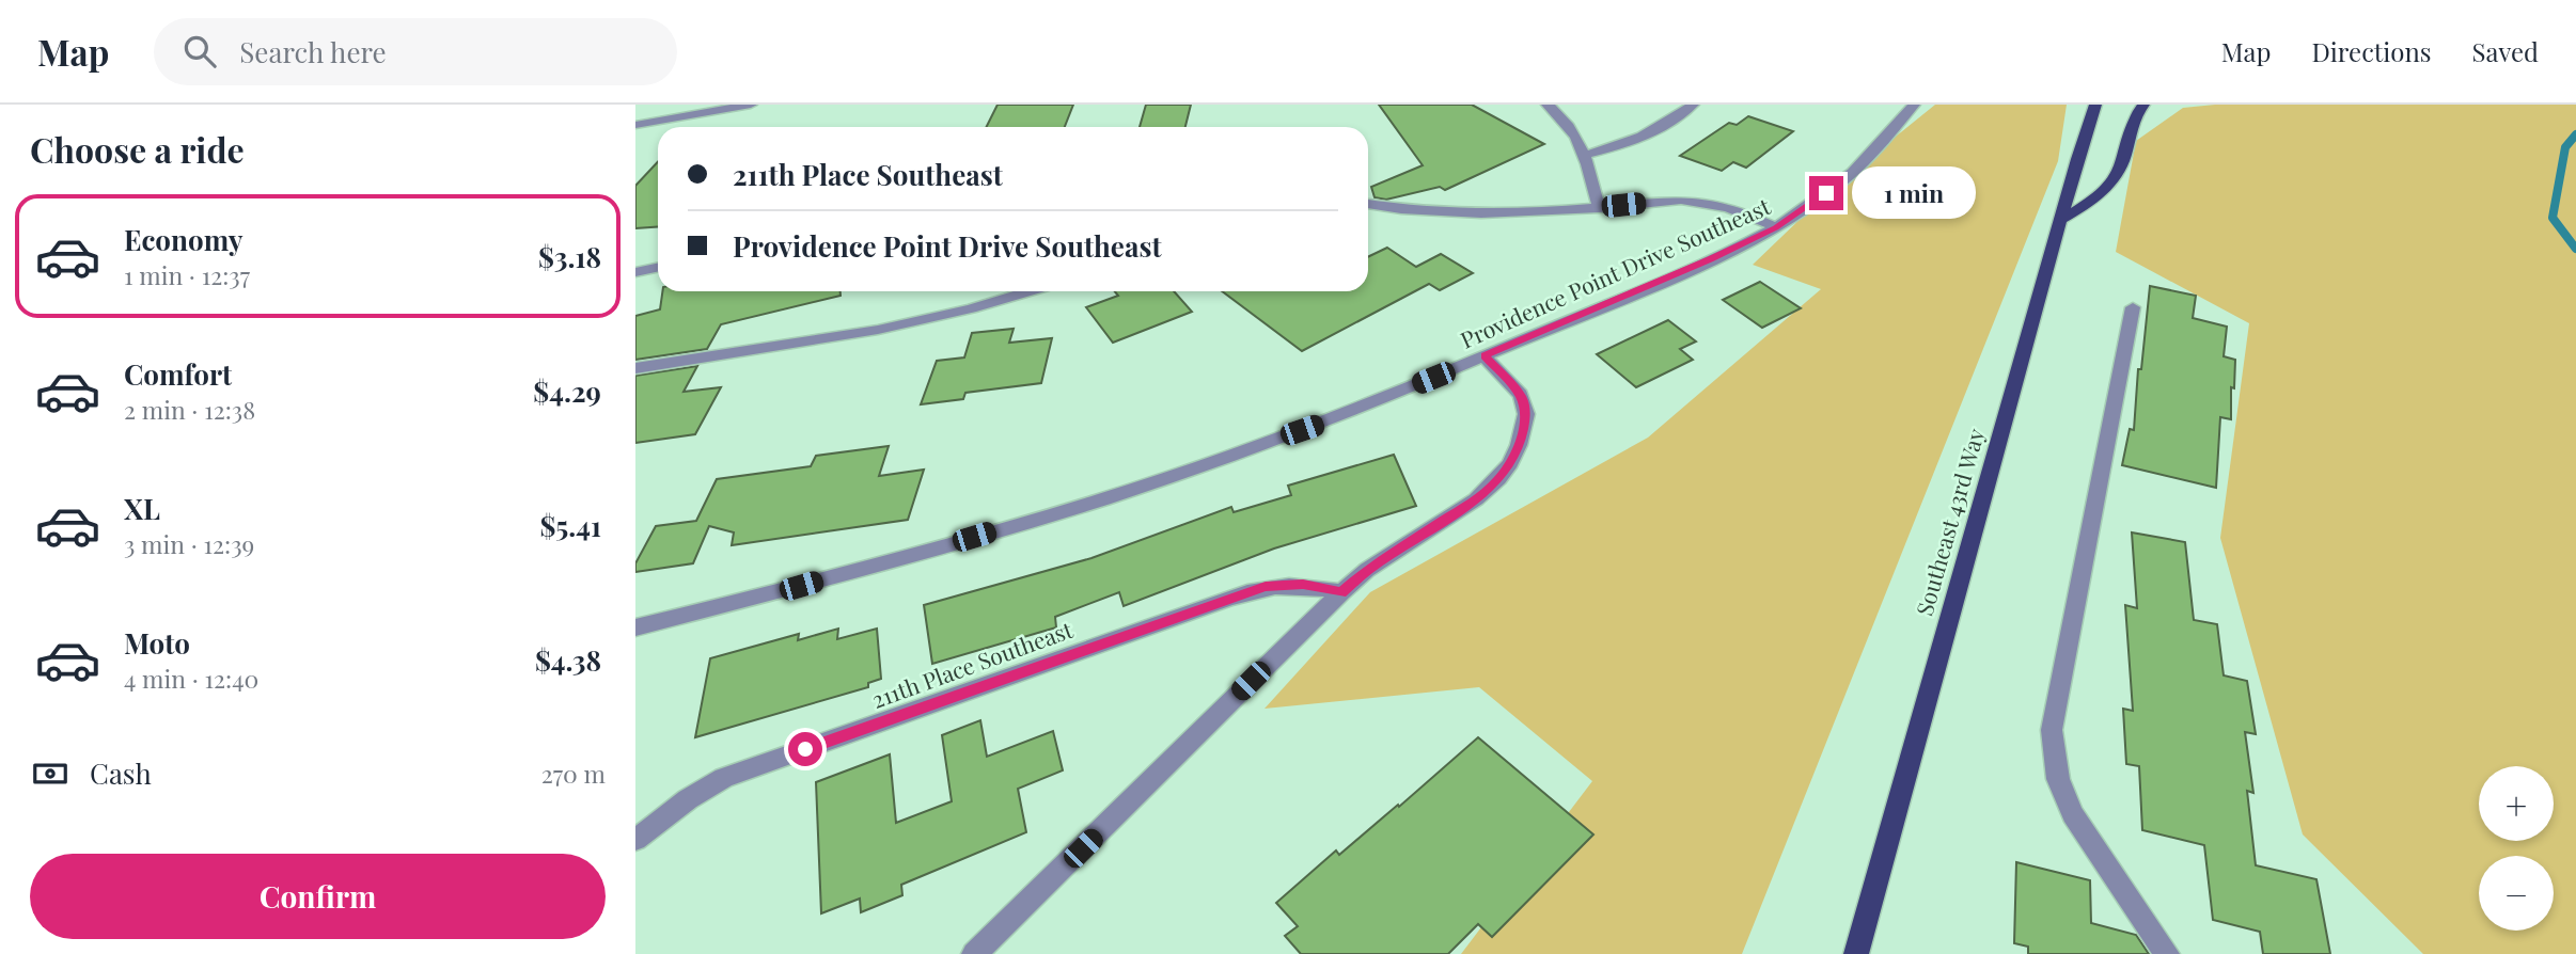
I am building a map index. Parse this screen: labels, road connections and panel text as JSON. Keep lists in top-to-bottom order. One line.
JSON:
{"streets":{"main road":["Southeast 43rd Way"],"street":["Providence Point Drive Southeast","211th Place Southeast"]},"page":{"header":"Map","search":"Search here","nav":["Map","Directions","Saved"],"heading":"Choose a ride","banner":["211th Place Southeast","Providence Point Drive Southeast"],"bubble":"1 min","list":[{"name":"Economy","note":"1 min · 12:37","value":"$3.18"},{"name":"Comfort","note":"2 min · 12:38","value":"$4.29"},{"name":"XL","note":"3 min · 12:39","value":"$5.41"},{"name":"Moto","note":"4 min · 12:40","value":"$4.38"}],"pay":["Cash","270 m"],"map_buttons":["+","−"],"buttons":"Confirm"}}
